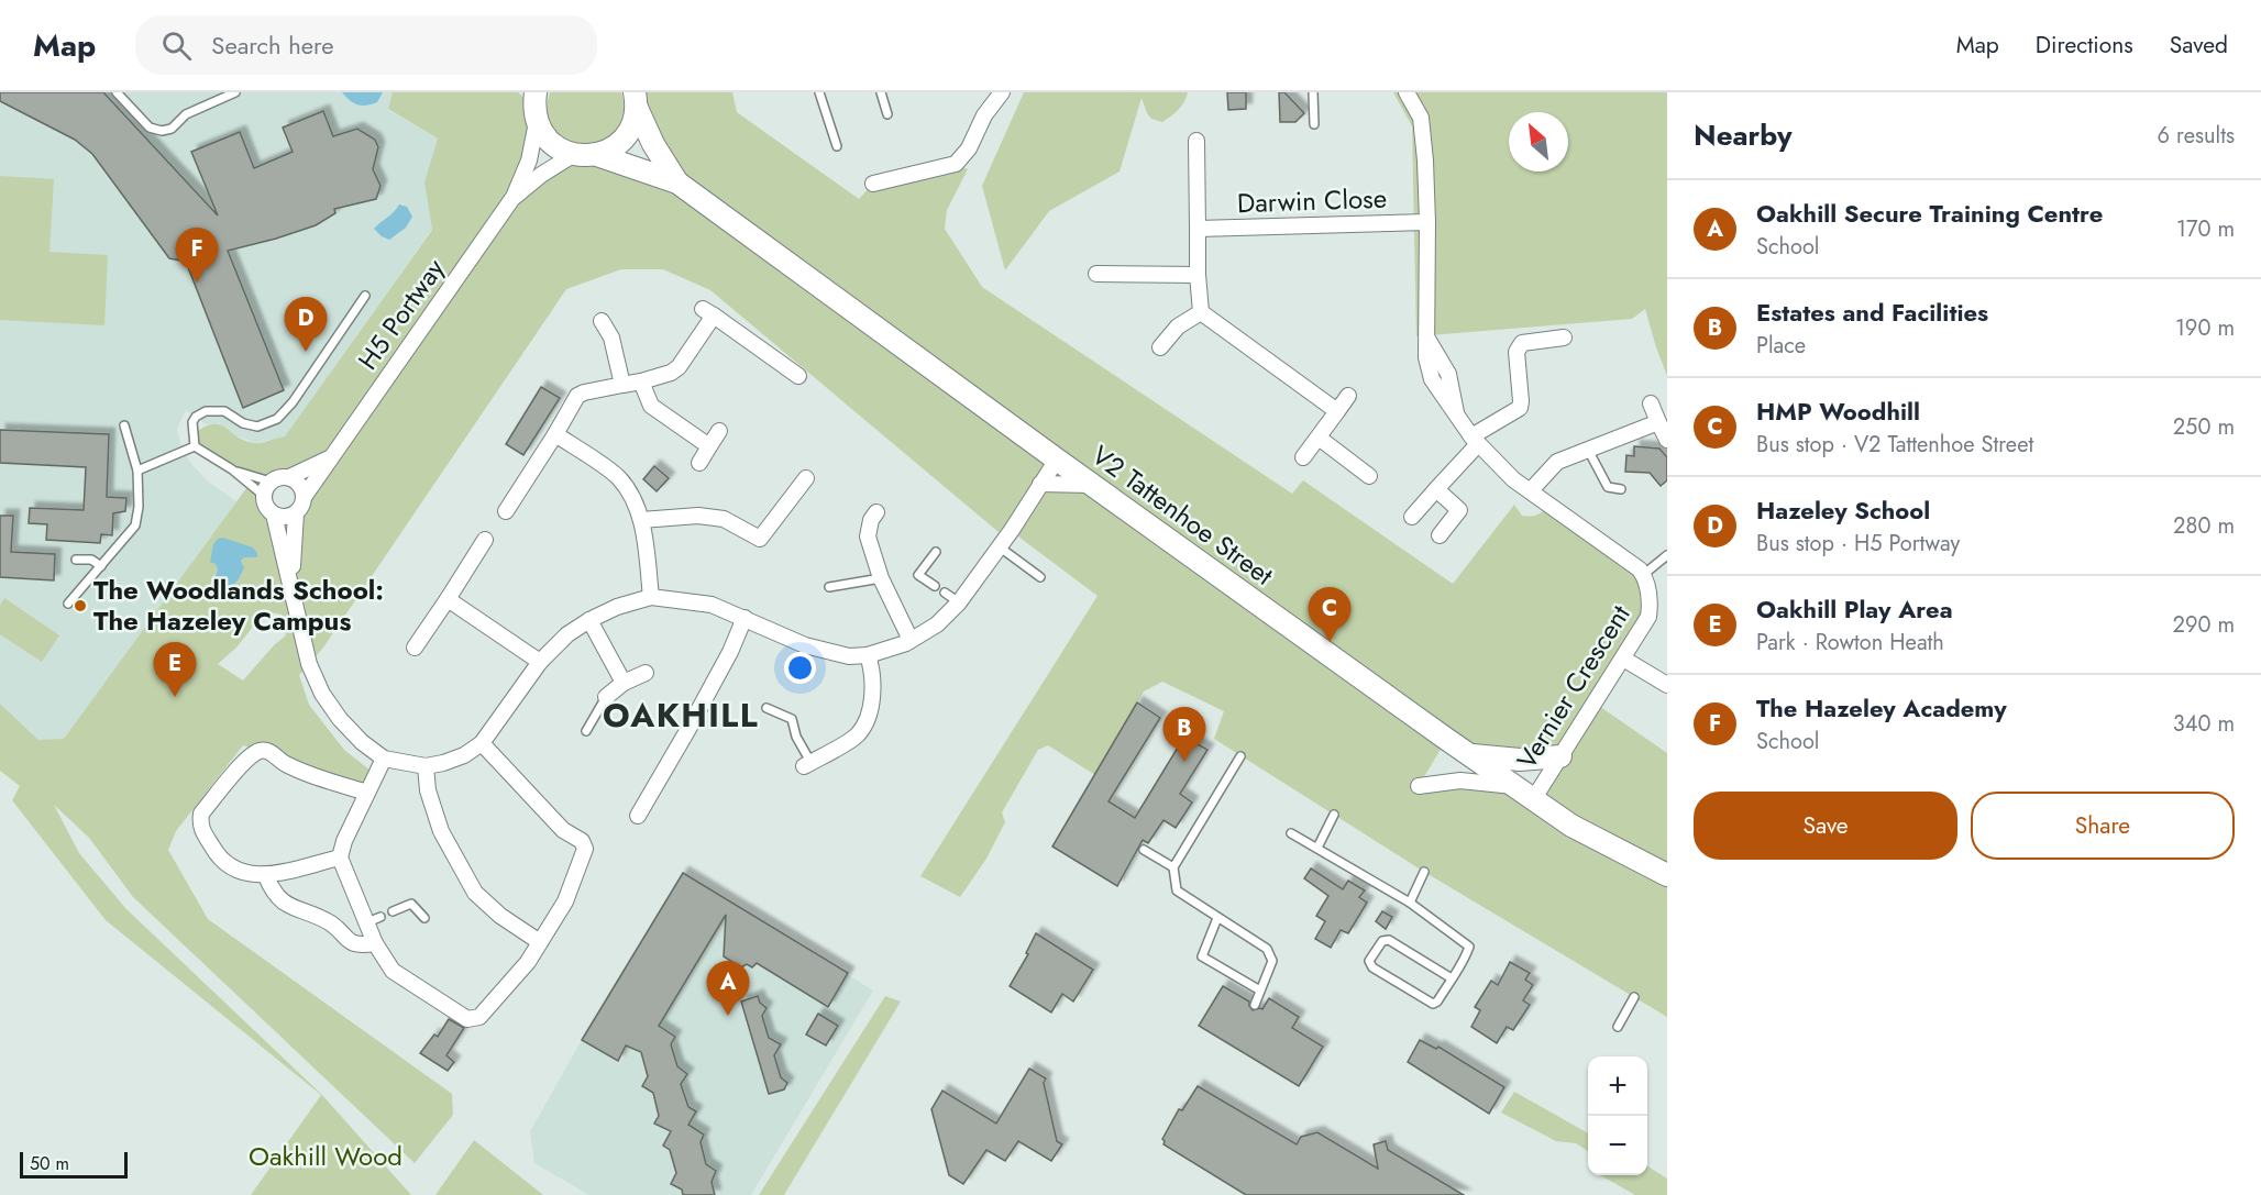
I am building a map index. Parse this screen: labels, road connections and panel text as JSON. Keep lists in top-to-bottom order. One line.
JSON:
{"streets":{"street":["Darwin Close","H5 Portway","V2 Tattenhoe Street","Vernier Crescent"]},"crossings":[["Darwin Close","Vernier Crescent"],["V2 Tattenhoe Street","Vernier Crescent"]],"districts":["OAKHILL"],"parks":["Oakhill Wood"],"places":["The Woodlands School: The Hazeley Campus"],"scale_bar":"50 m","north":"top left","page":{"header":"Map","search":"Search here","nav":["Map","Directions","Saved"],"heading":["Nearby","6 results"],"list":[{"mark":"A","name":"Oakhill Secure Training Centre","note":"School","value":"170 m"},{"mark":"B","name":"Estates and Facilities","note":"Place","value":"190 m"},{"mark":"C","name":"HMP Woodhill","note":"Bus stop · V2 Tattenhoe Street","value":"250 m"},{"mark":"D","name":"Hazeley School","note":"Bus stop · H5 Portway","value":"280 m"},{"mark":"E","name":"Oakhill Play Area","note":"Park · Rowton Heath","value":"290 m"},{"mark":"F","name":"The Hazeley Academy","note":"School","value":"340 m"}],"pins":["F","D","C","E","B","A"],"buttons":["Save","Share"],"map_buttons":["+","−"],"scale":"50 m"}}
